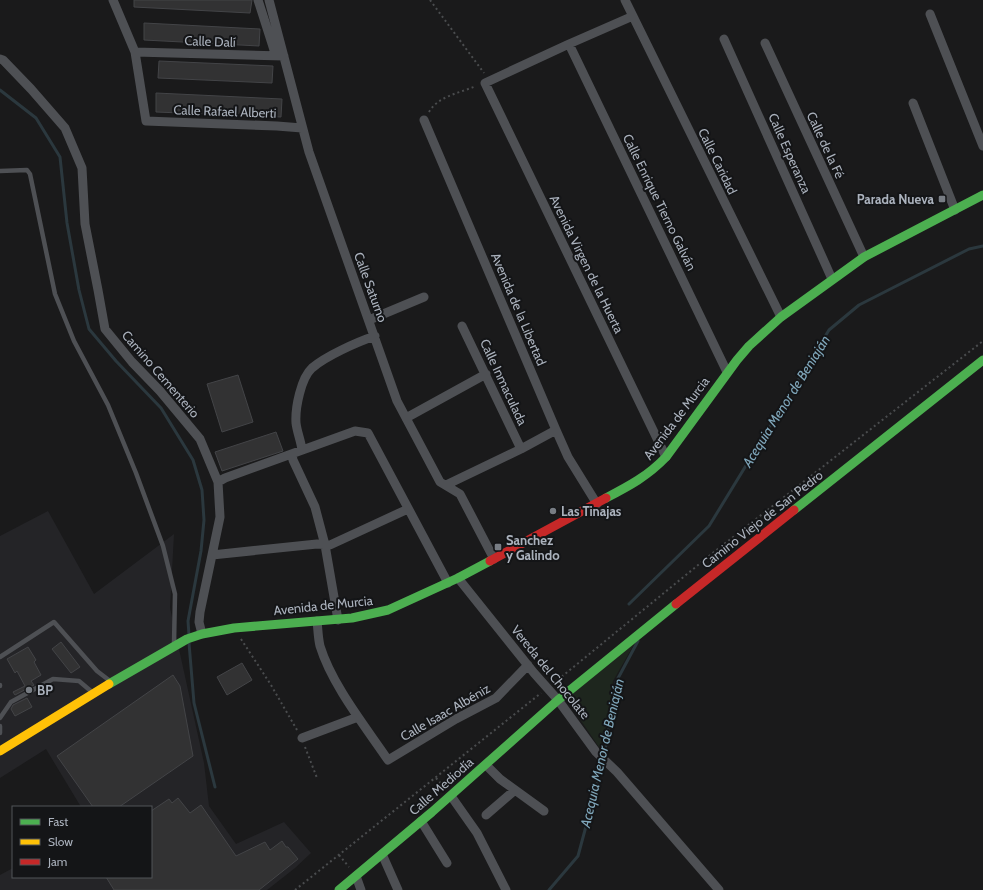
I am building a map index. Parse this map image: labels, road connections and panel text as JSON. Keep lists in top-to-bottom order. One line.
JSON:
{"streets":{"main road":["Avenida de Murcia","Camino Viejo de San Pedro","Calle Mediodía"],"street":["Calle Dalí","Calle Rafael Alberti","Calle de la Fé","Calle Esperanza","Calle Caridad","Calle Enrique Tierno Galván","Avenida Virgen de la Huerta","Calle Saturno","Avenida de la Libertad","Camino Cementerio","Calle Inmaculada","Vereda del Chocolate","Calle Isaac Albéniz"]},"crossings":[["Calle Dalí","Calle Rafael Alberti"],["Calle Dalí","Calle Saturno"],["Calle Rafael Alberti","Calle Saturno"],["Calle de la Fé","Avenida de Murcia"],["Calle Esperanza","Avenida de Murcia"],["Calle Caridad","Avenida de Murcia"],["Calle Enrique Tierno Galván","Avenida de Murcia"],["Avenida Virgen de la Huerta","Avenida de Murcia"],["Calle Saturno","Avenida de Murcia"],["Avenida de la Libertad","Avenida de Murcia"],["Camino Cementerio","Avenida de Murcia"],["Avenida de Murcia","Vereda del Chocolate"],["Camino Viejo de San Pedro","Vereda del Chocolate"],["Camino Viejo de San Pedro","Calle Mediodía"],["Vereda del Chocolate","Calle Isaac Albéniz"],["Vereda del Chocolate","Calle Mediodía"]],"water":["Acequia Menor de Beniaján"],"places":{"transit":["Parada Nueva","Sanchez y Galindo"],"other":["Las Tinajas","BP"]},"legend":["Fast","Slow","Jam"]}
